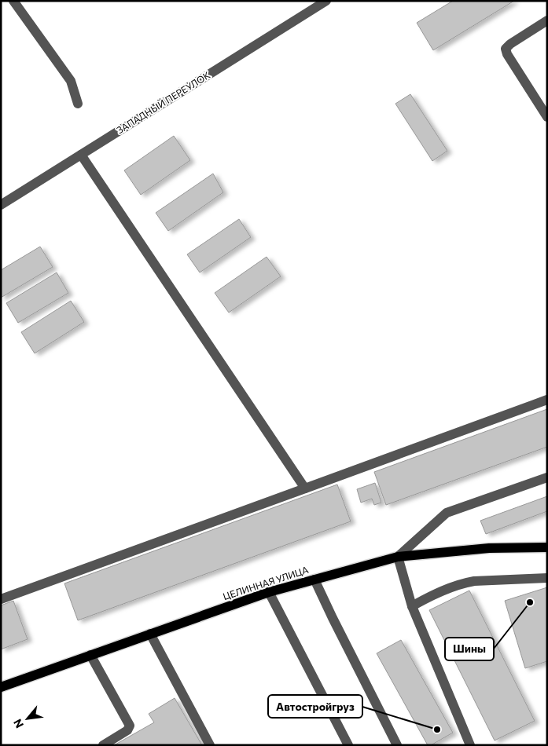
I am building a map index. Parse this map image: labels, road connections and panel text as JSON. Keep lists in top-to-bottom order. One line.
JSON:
{"streets":{"main road":["ЦЕЛИННАЯ УЛИЦА"],"street":["ЗАПАДНЫЙ ПЕРЕУЛОК"]},"places":["Шины","Автостройгруз"],"north":"bottom left"}
